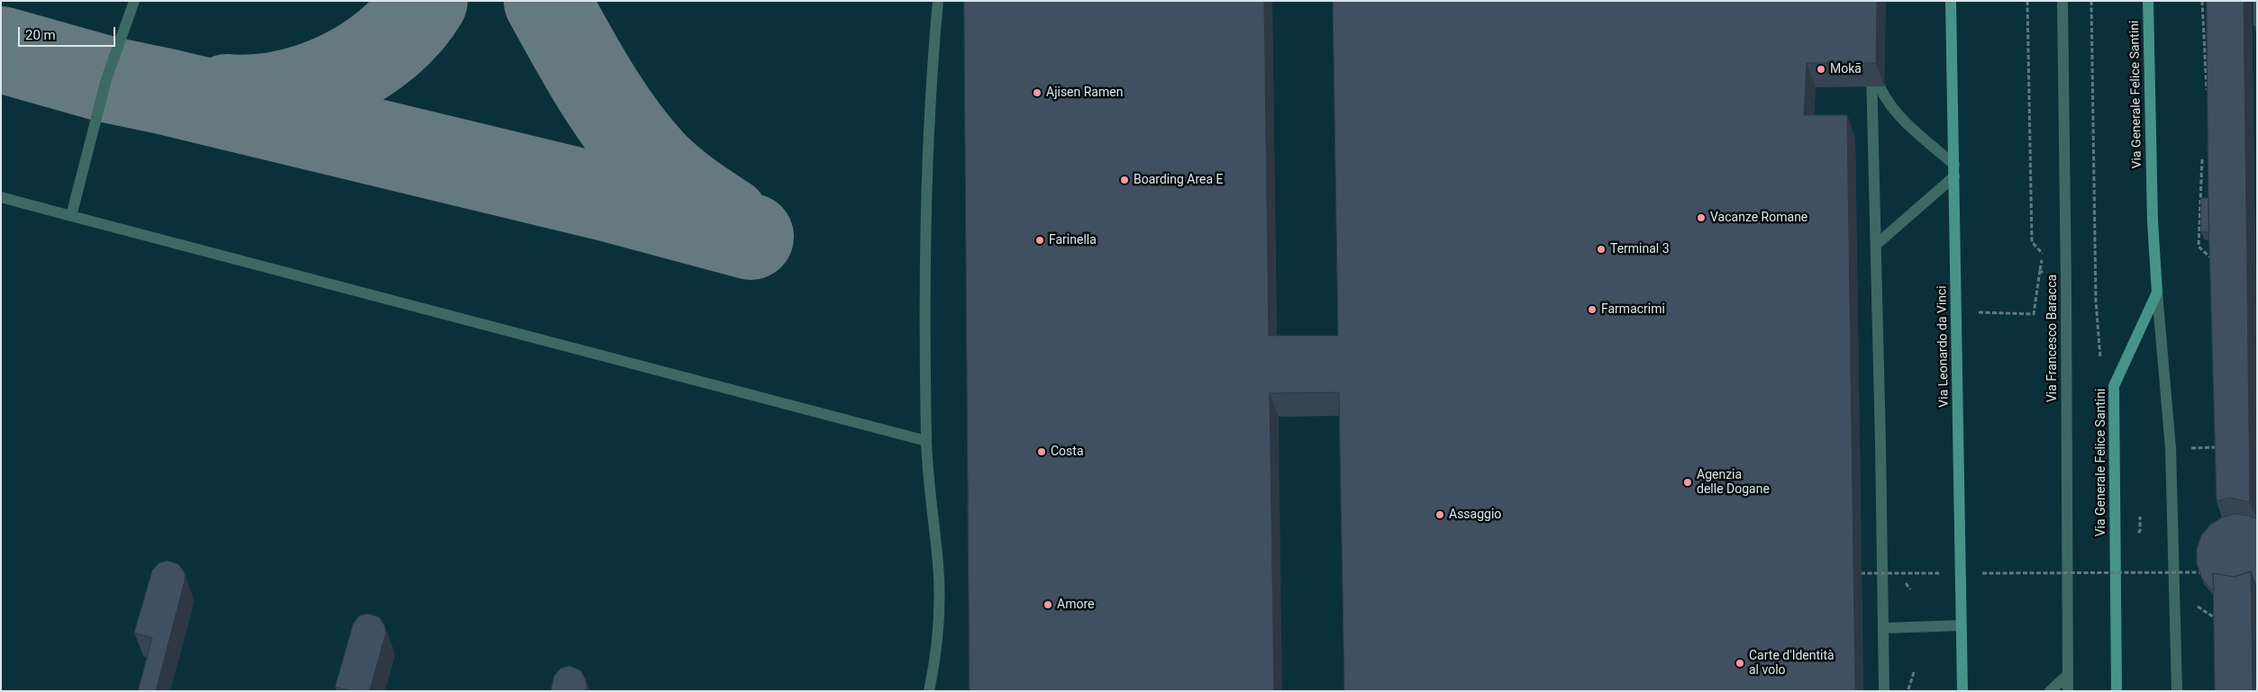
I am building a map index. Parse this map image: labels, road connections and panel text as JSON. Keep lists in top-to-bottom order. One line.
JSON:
{"streets":{"main road":["Via Generale Felice Santini","Via Leonardo da Vinci"],"lane":["Via Francesco Baracca"]},"places":["Mokā","Ajisen Ramen","Boarding Area E","Vacanze Romane","Farinella","Terminal 3","Farmacrimi","Costa","Agenzia delle Dogane","Assaggio","Amore","Carte d'Identità al volo"],"scale_bar":"20 m"}
